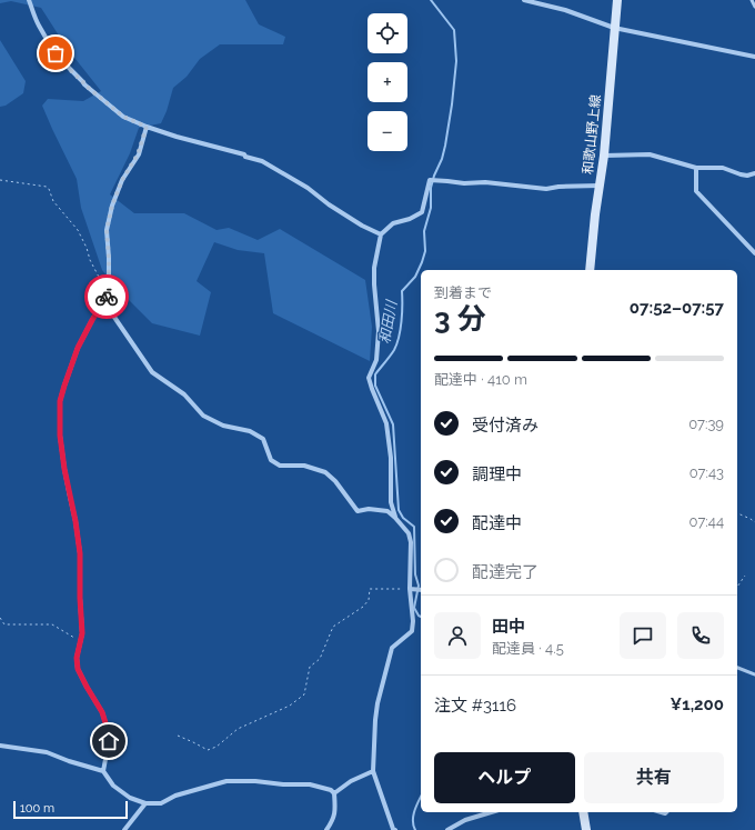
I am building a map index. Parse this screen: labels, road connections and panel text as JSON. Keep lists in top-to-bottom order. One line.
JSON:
{"streets":{"main road":["和歌山野上線"]},"water":["和田川"],"scale_bar":"100 m","page":{"map_buttons":["+","−"],"heading":["3 分","到着まで","07:52–07:57"],"panel":["田中","配達員 · 4.5","注文 #3116","¥1,200"],"bar":"配達中 · 410 m","list":[["受付済み","07:39"],["調理中","07:43"],["配達中","07:44"],"配達完了"],"buttons":["ヘルプ","共有"],"scale":"100 m"}}
